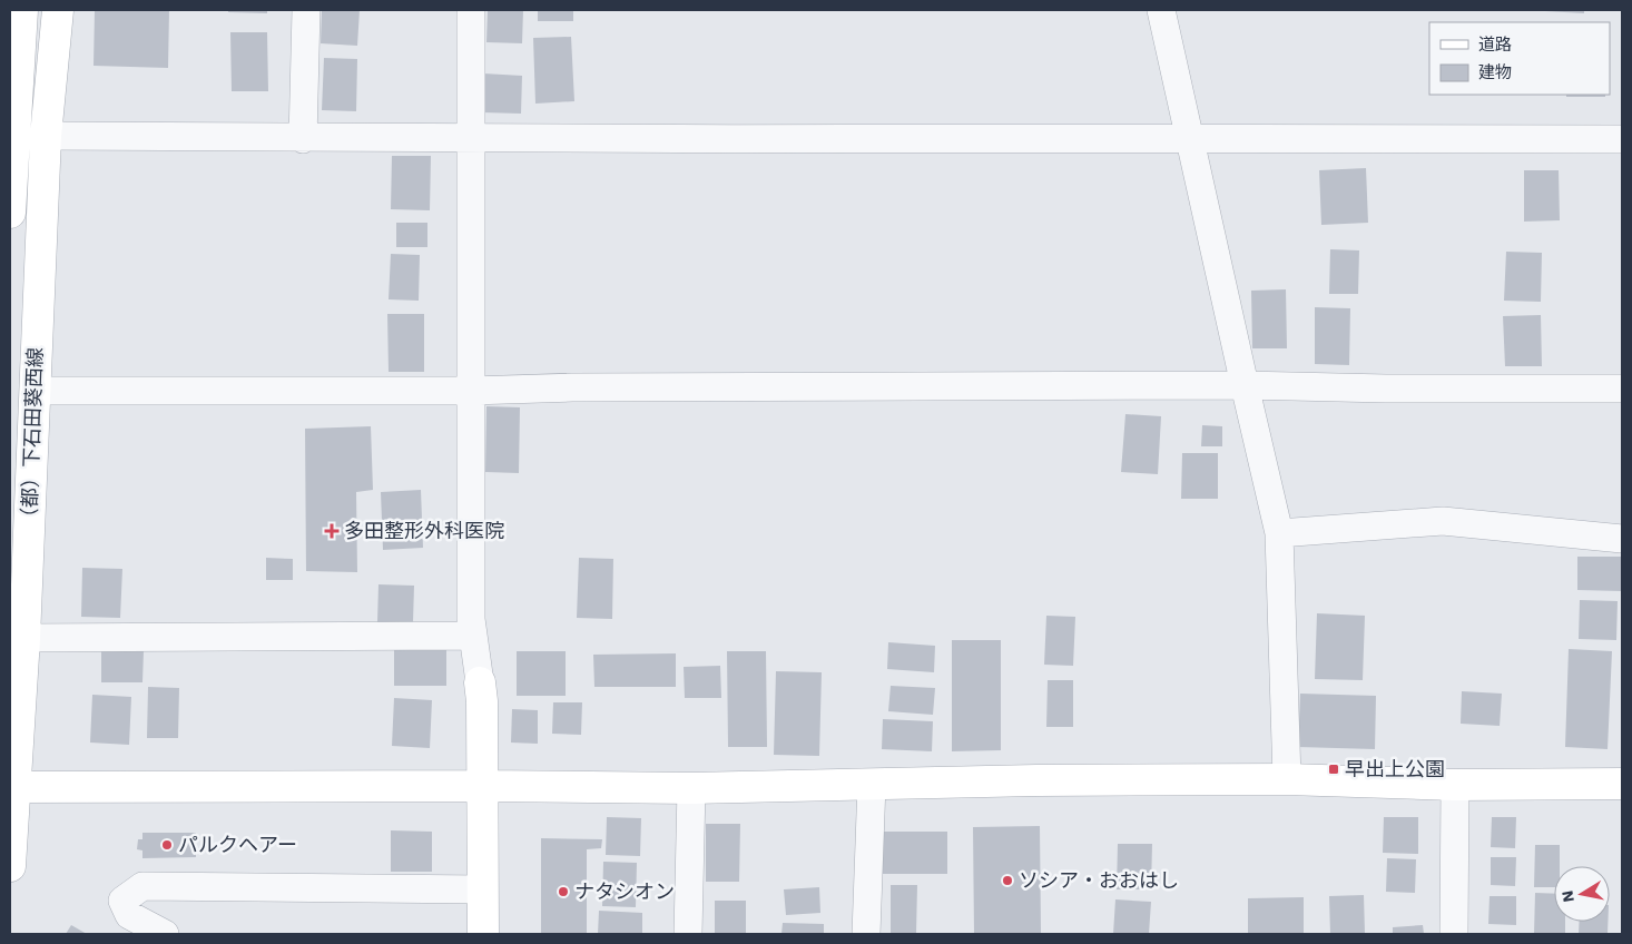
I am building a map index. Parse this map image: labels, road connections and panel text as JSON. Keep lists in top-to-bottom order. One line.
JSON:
{"streets":{"street":["（都）下石田葵西線"]},"places":{"health":["多田整形外科医院"],"transit":["早出上公園"],"other":["パルクヘアー","ソシア・おおはし","ナタシオン"]},"legend":["道路","建物"],"north":"left"}
